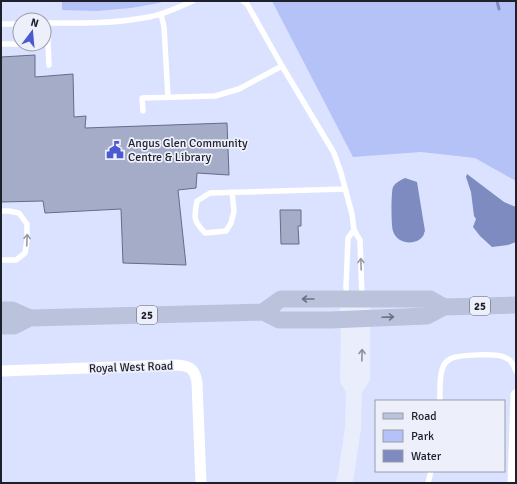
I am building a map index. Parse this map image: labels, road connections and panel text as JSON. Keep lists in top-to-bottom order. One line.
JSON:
{"streets":{"main road":["25"],"street":["Royal West Road"]},"places":{"public building":["Angus Glen Community Centre & Library"]},"legend":["Road","Park","Water"],"north":"top"}
